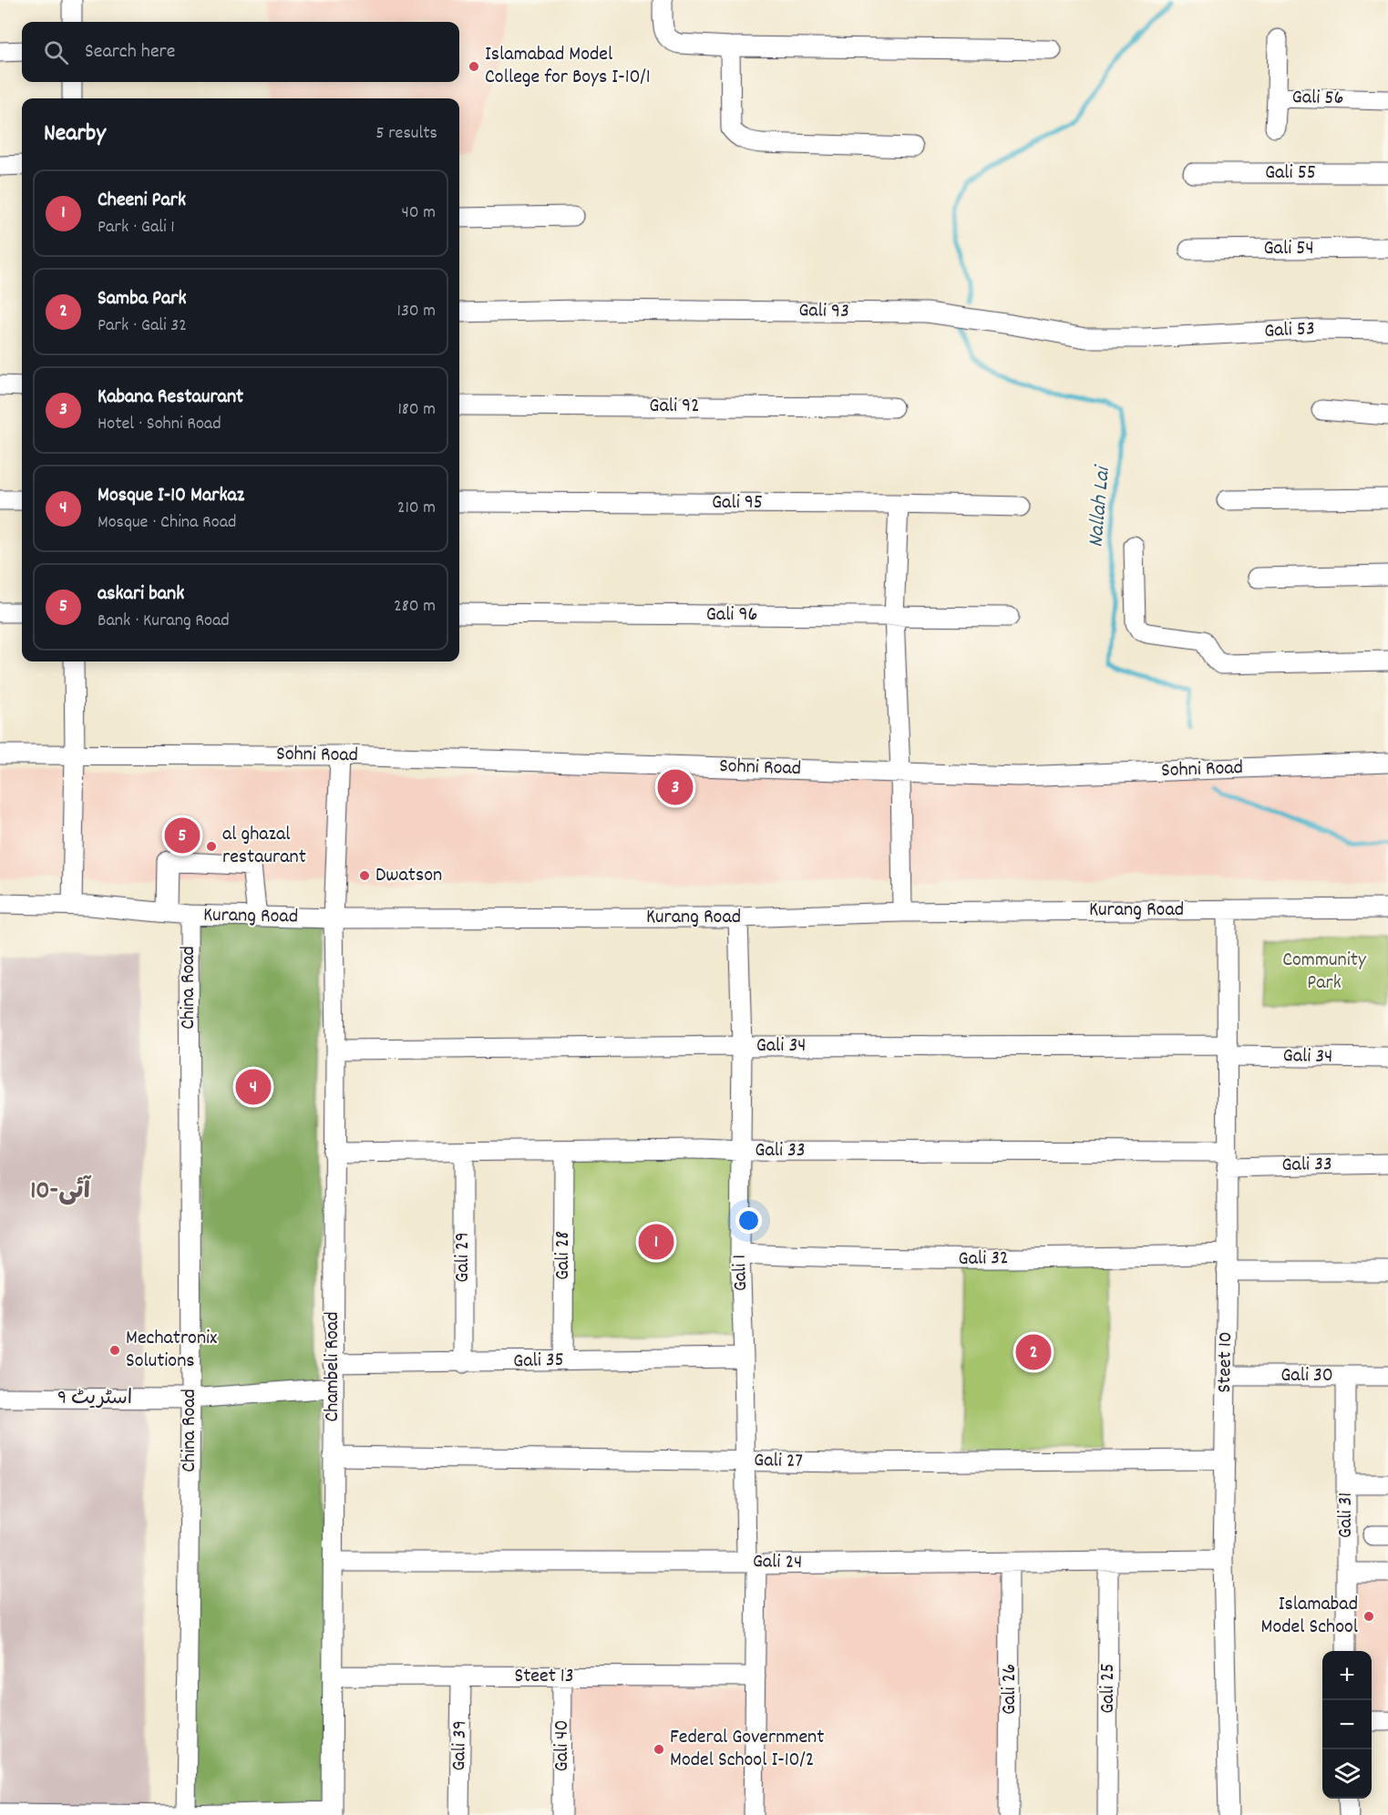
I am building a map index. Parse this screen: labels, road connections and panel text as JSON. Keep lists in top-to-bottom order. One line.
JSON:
{"streets":{"street":["Gali 56","Gali 55","Gali 54","Gali 93","Gali 53","Gali 92","Gali 95","Gali 96","Sohni Road","Kurang Road","China Road","Gali 34","Gali 33","Gali 28","Gali 29","Gali 32","Gali 1","Gali 35","Steet 10","Chambeli Road","Gali 30","اسٹریٹ 9","Gali 27","Gali 31","Gali 24","Steet 13","Gali 25","Gali 26","Gali 39","Gali 40"]},"crossings":[["Gali 93","Gali 53"],["Sohni Road","Chambeli Road"],["Kurang Road","China Road"],["Kurang Road","Gali 1"],["Kurang Road","Steet 10"],["Kurang Road","Chambeli Road"],["China Road","اسٹریٹ 9"],["Gali 34","Gali 1"],["Gali 34","Steet 10"],["Gali 34","Chambeli Road"],["Gali 33","Gali 28"],["Gali 33","Gali 29"],["Gali 33","Gali 1"],["Gali 33","Steet 10"],["Gali 33","Chambeli Road"],["Gali 28","Gali 35"],["Gali 29","Gali 35"],["Gali 32","Gali 1"],["Gali 32","Steet 10"],["Gali 1","Gali 35"],["Gali 1","Gali 27"],["Gali 1","Gali 24"],["Gali 1","Steet 13"],["Gali 35","Chambeli Road"],["Steet 10","Gali 30"],["Steet 10","Gali 27"],["Steet 10","Gali 24"],["Chambeli Road","اسٹریٹ 9"],["Chambeli Road","Gali 27"],["Chambeli Road","Gali 24"],["Chambeli Road","Steet 13"],["Gali 30","Gali 31"],["Gali 24","Gali 25"],["Gali 24","Gali 26"],["Steet 13","Gali 39"],["Steet 13","Gali 40"]],"districts":["آئی-10"],"water":["Nallah Lai"],"parks":["Community Park"],"places":["Islamabad Model College for Boys I-10/1","al ghazal restaurant","Dwatson","Mechatronix Solutions","Islamabad Model School","Federal Government Model School I-10/2"],"page":{"search":"Search here","heading":["Nearby","5 results"],"list":[{"mark":"1","name":"Cheeni Park","note":"Park · Gali 1","value":"40 m"},{"mark":"2","name":"Samba Park","note":"Park · Gali 32","value":"130 m"},{"mark":"3","name":"Kabana Restaurant","note":"Hotel · Sohni Road","value":"180 m"},{"mark":"4","name":"Mosque I-10 Markaz","note":"Mosque · China Road","value":"210 m"},{"mark":"5","name":"askari bank","note":"Bank · Kurang Road","value":"280 m"}],"pins":["3","5","4","1","2"],"map_buttons":["+","−"]}}
